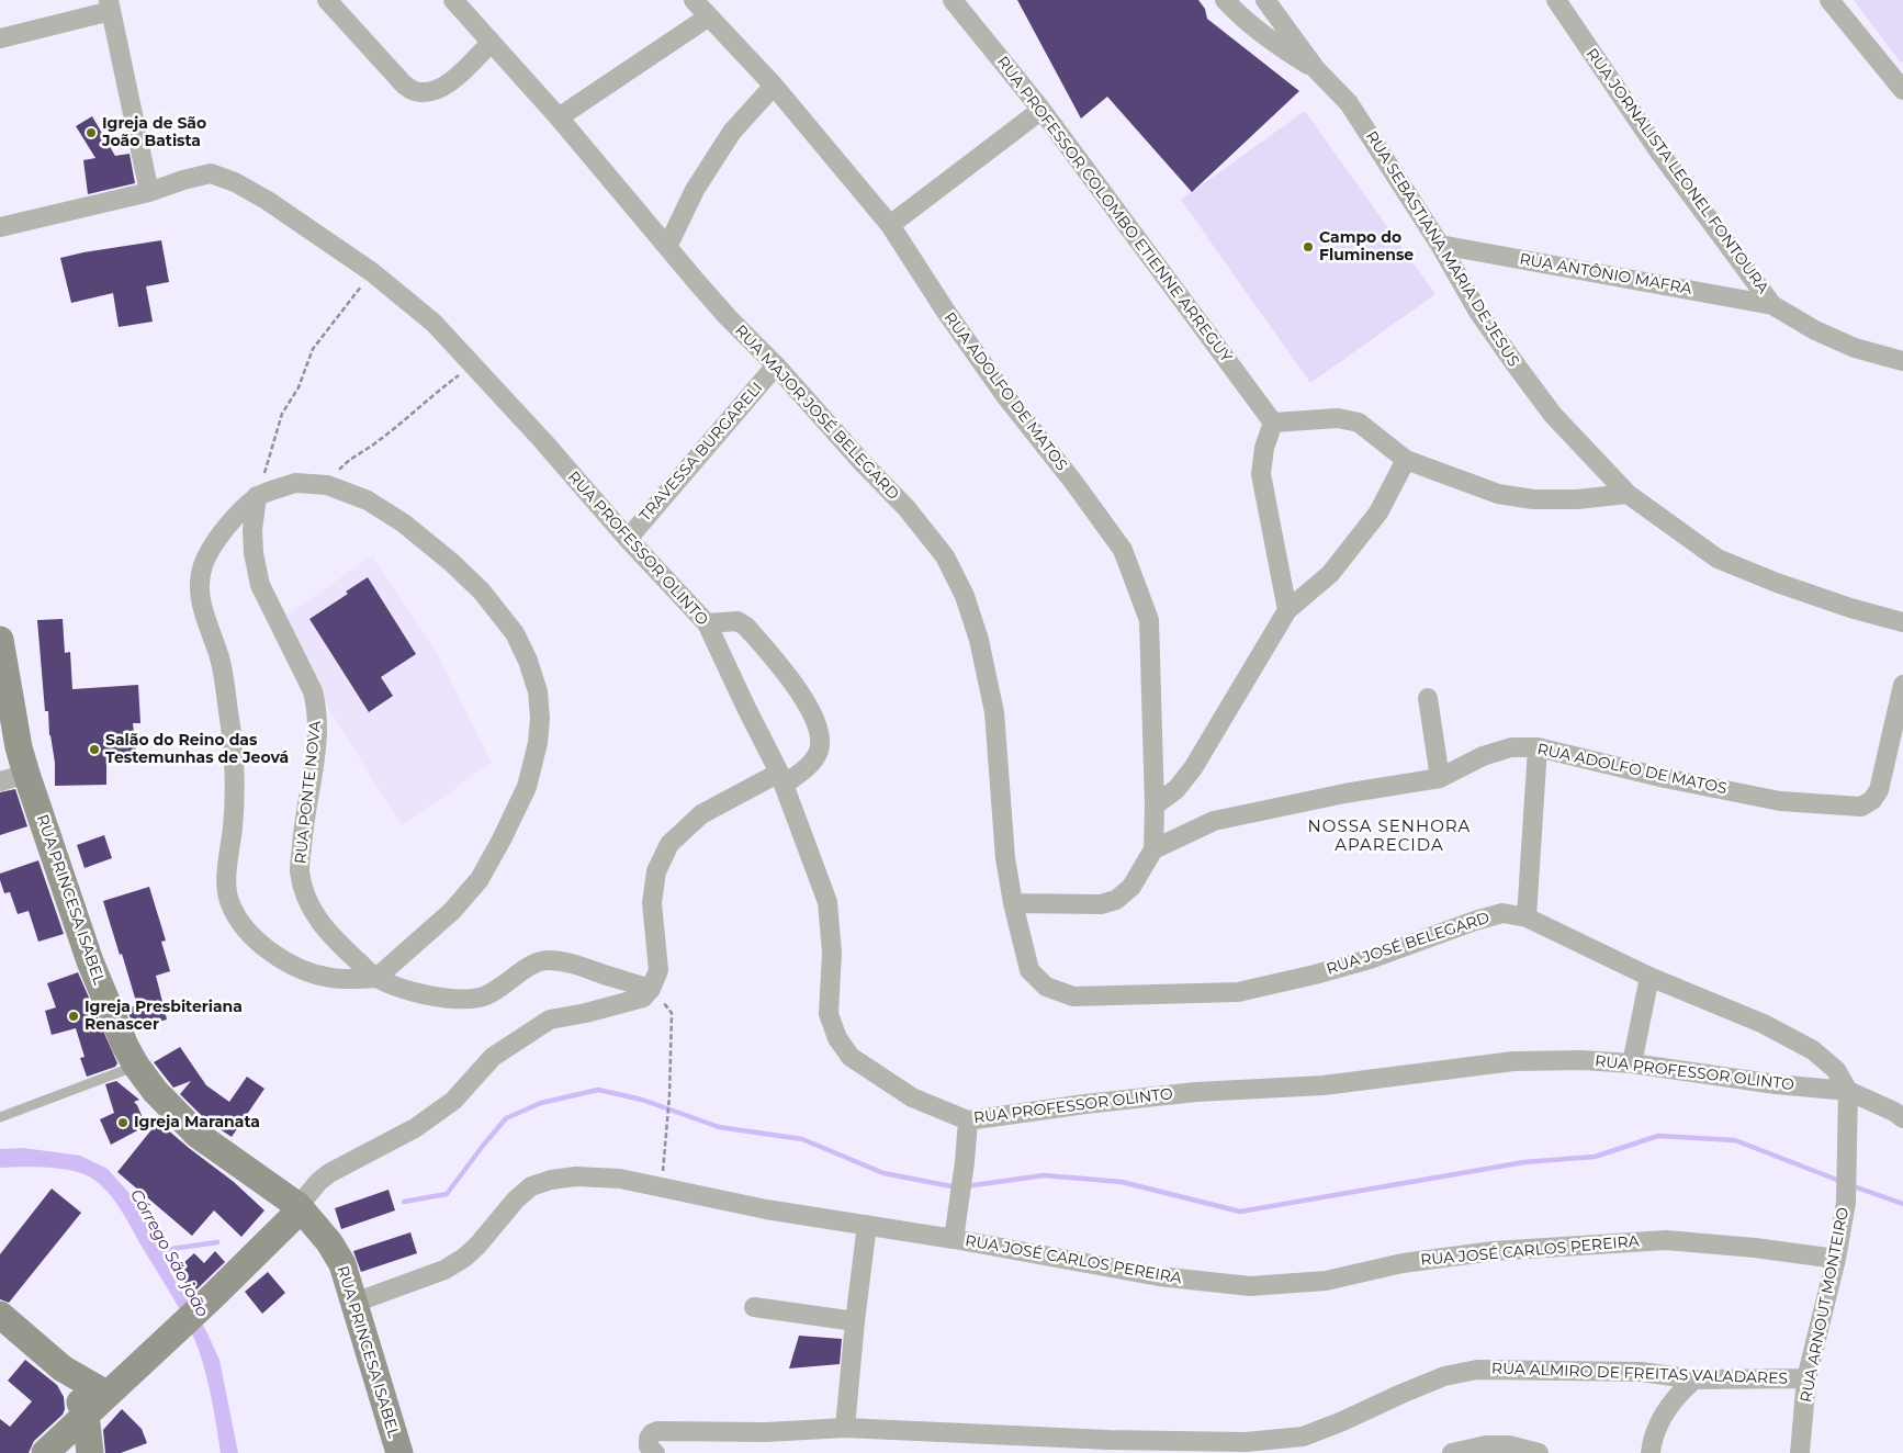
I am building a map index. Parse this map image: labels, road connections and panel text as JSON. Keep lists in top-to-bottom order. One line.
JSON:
{"streets":{"main road":["RUA PRINCESA ISABEL"],"street":["RUA JORNALISTA LEONEL FONTOURA","RUA PROFESSOR COLOMBO ETIENNE ARREGUY","RUA SEBASTIANA MARIA DE JESUS","RUA ANTÔNIO MAFRA","RUA ADOLFO DE MATOS","RUA MAJOR JOSÉ BELEGARD","TRAVESSA BURGARELI","RUA PROFESSOR OLINTO","RUA PONTE NOVA","RUA JOSÉ BELEGARD","RUA JOSÉ CARLOS PEREIRA","RUA ARNOUT MONTEIRO","RUA ALMIRO DE FREITAS VALADARES"]},"crossings":[["RUA JORNALISTA LEONEL FONTOURA","RUA ANTÔNIO MAFRA"],["RUA SEBASTIANA MARIA DE JESUS","RUA ANTÔNIO MAFRA"],["RUA ADOLFO DE MATOS","RUA MAJOR JOSÉ BELEGARD"],["RUA ADOLFO DE MATOS","RUA JOSÉ BELEGARD"],["RUA MAJOR JOSÉ BELEGARD","TRAVESSA BURGARELI"],["RUA MAJOR JOSÉ BELEGARD","RUA JOSÉ BELEGARD"],["TRAVESSA BURGARELI","RUA PROFESSOR OLINTO"],["RUA PROFESSOR OLINTO","RUA JOSÉ BELEGARD"],["RUA PROFESSOR OLINTO","RUA ARNOUT MONTEIRO"],["RUA PRINCESA ISABEL","RUA JOSÉ CARLOS PEREIRA"],["RUA JOSÉ BELEGARD","RUA ARNOUT MONTEIRO"],["RUA JOSÉ CARLOS PEREIRA","RUA ARNOUT MONTEIRO"],["RUA ARNOUT MONTEIRO","RUA ALMIRO DE FREITAS VALADARES"]],"districts":["NOSSA SENHORA APARECIDA"],"water":["Córrego São joão"],"places":["Igreja de São João Batista","Campo do Fluminense","Salão do Reino das Testemunhas de Jeová","Igreja Presbiteriana Renascer","Igreja Maranata"]}
